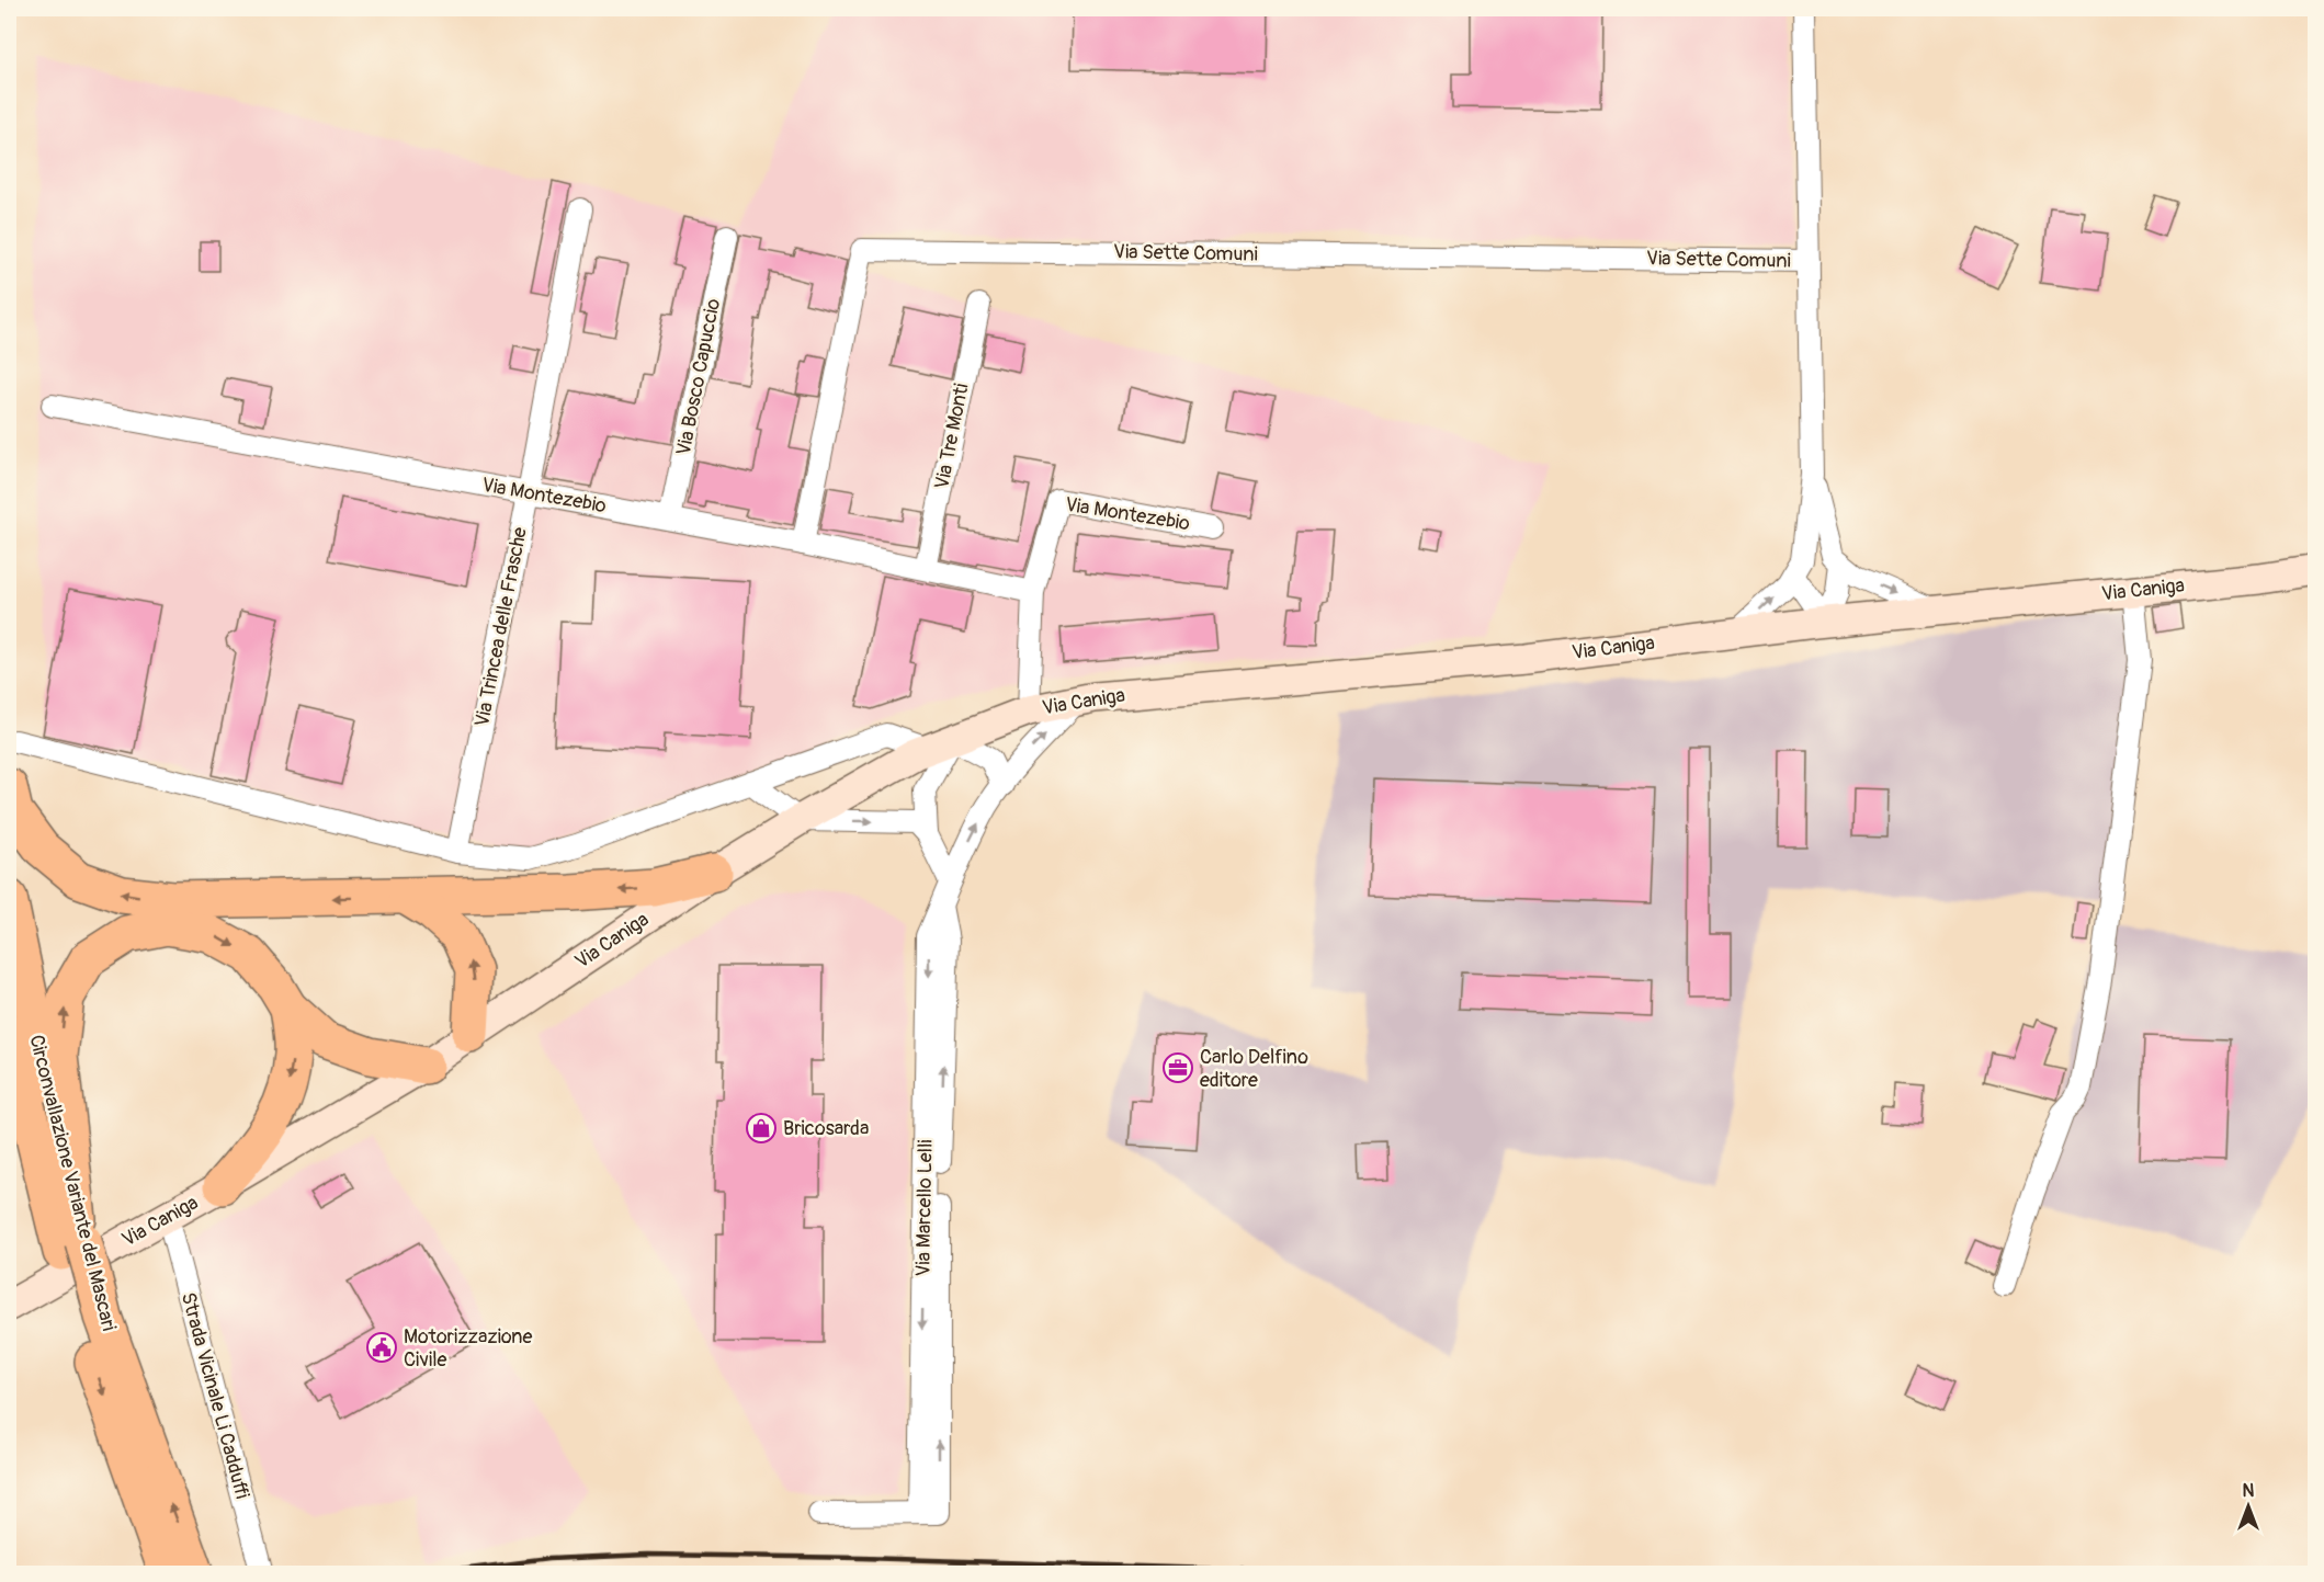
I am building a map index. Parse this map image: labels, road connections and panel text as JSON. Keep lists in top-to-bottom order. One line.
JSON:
{"streets":{"highway":["Circonvallazione Variante del Mascari"],"street":["Via Sette Comuni","Via Bosco Capuccio","Via Tre Monti","Via Montezebio","Via Caniga","Via Trincea delle Frasche","Via Marcello Lelli","Strada Vicinale Li Cadduffi"]},"crossings":[["Via Sette Comuni","Via Montezebio"],["Via Sette Comuni","Via Caniga"],["Via Bosco Capuccio","Via Montezebio"],["Via Tre Monti","Via Montezebio"],["Via Montezebio","Via Caniga"],["Via Montezebio","Via Trincea delle Frasche"],["Via Caniga","Via Marcello Lelli"],["Via Caniga","Strada Vicinale Li Cadduffi"]],"places":{"office":["Carlo Delfino editore"],"shop":["Bricosarda"],"public building":["Motorizzazione Civile"]},"north":"top"}
